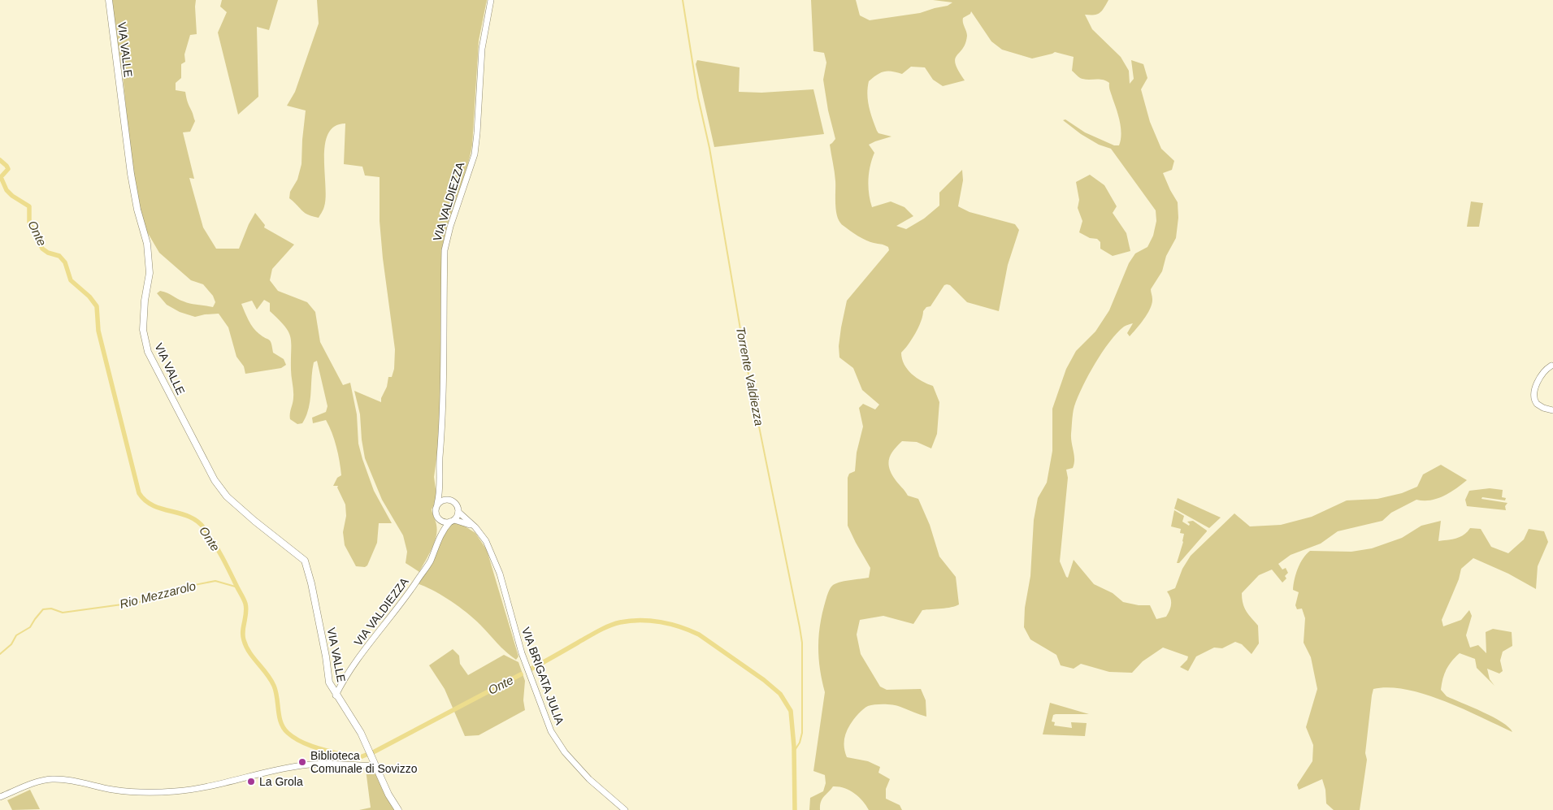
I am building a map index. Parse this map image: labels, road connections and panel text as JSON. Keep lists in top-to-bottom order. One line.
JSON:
{"streets":{"main road":["VIA VALLE"],"street":["VIA VALDIEZZA","VIA BRIGATA JULIA"]},"crossings":[["VIA VALLE","VIA VALDIEZZA"],["VIA VALDIEZZA","VIA BRIGATA JULIA"]],"water":["Onte","Torrente Valdiezza","Rio Mezzarolo"],"places":["Biblioteca Comunale di Sovizzo","La Grola"]}
